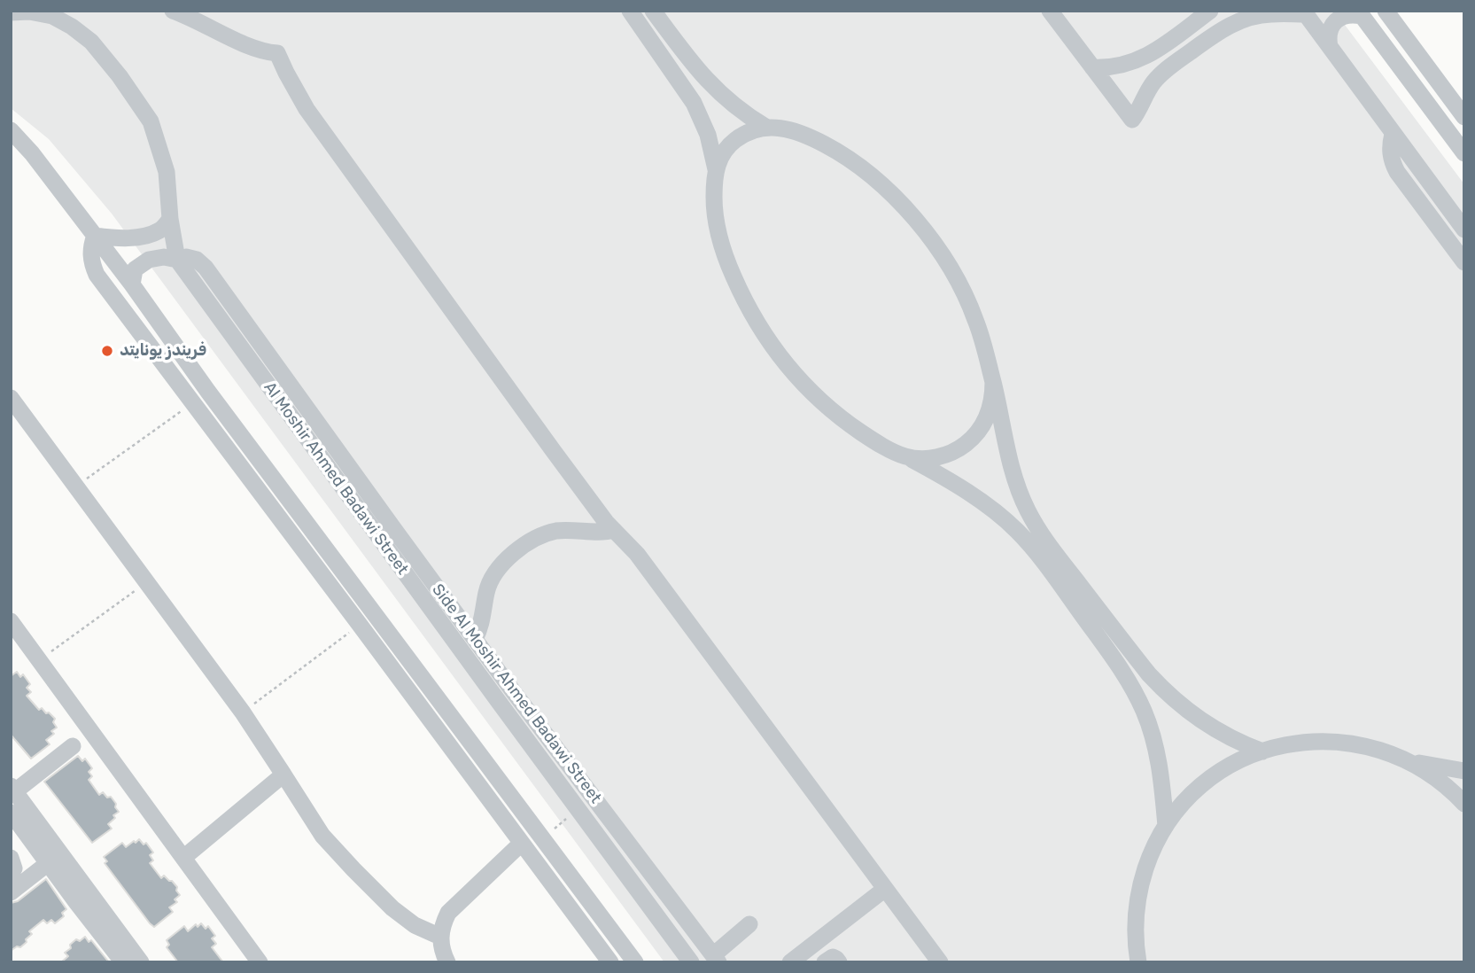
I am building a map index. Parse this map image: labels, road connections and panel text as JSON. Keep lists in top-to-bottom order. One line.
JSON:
{"streets":{"street":["Al Moshir Ahmed Badawi Street","Side Al Moshir Ahmed Badawi Street"]},"crossings":[["Al Moshir Ahmed Badawi Street","Side Al Moshir Ahmed Badawi Street"]],"places":["فريندز يونايتد"]}
